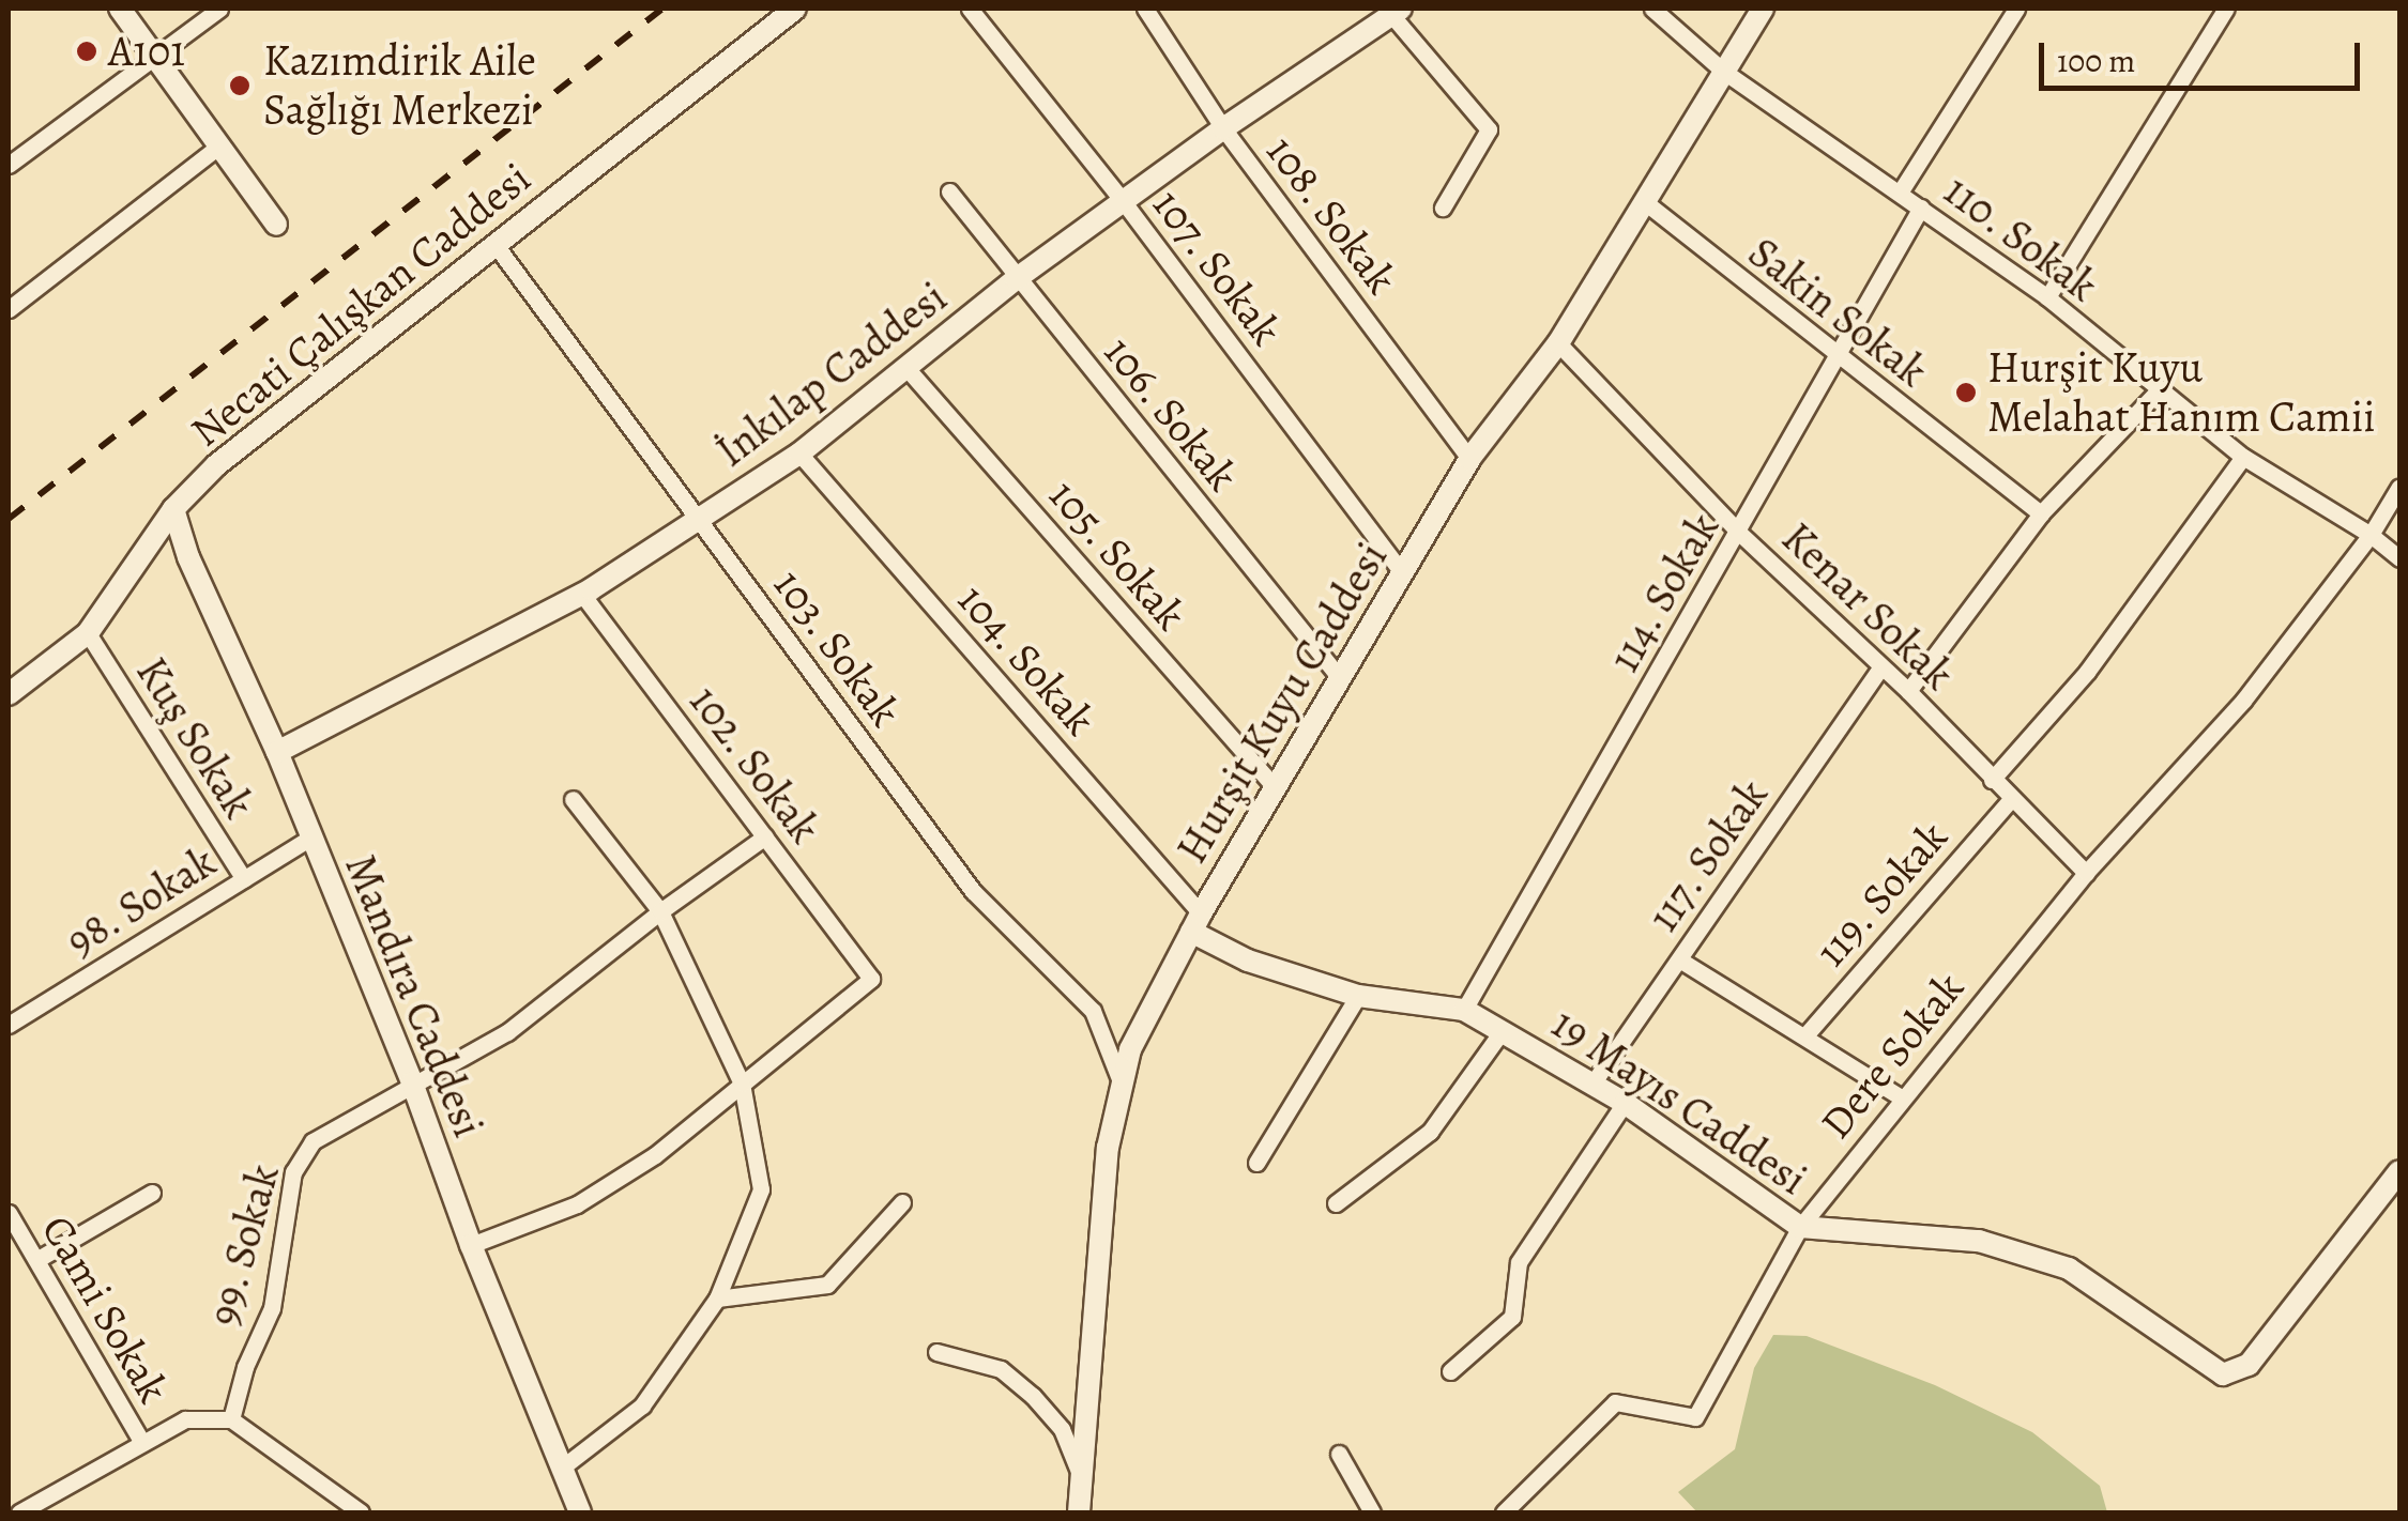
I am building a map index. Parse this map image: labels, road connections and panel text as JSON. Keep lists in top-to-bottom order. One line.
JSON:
{"streets":{"street":["108. Sokak","110. Sokak","107. Sokak","Necati Çalışkan Caddesi","Sakin Sokak","İnkılap Caddesi","106. Sokak","105. Sokak","114. Sokak","Kenar Sokak","103. Sokak","104. Sokak","Hurşit Kuyu Caddesi","Kuş Sokak","102. Sokak","117. Sokak","119. Sokak","98. Sokak","Mandıra Caddesi","Dere Sokak","19 Mayıs Caddesi","99. Sokak","Cami Sokak"]},"crossings":[["108. Sokak","İnkılap Caddesi"],["108. Sokak","Hurşit Kuyu Caddesi"],["110. Sokak","114. Sokak"],["110. Sokak","Hurşit Kuyu Caddesi"],["110. Sokak","Dere Sokak"],["107. Sokak","İnkılap Caddesi"],["107. Sokak","Hurşit Kuyu Caddesi"],["Necati Çalışkan Caddesi","103. Sokak"],["Necati Çalışkan Caddesi","Kuş Sokak"],["Necati Çalışkan Caddesi","Mandıra Caddesi"],["Sakin Sokak","114. Sokak"],["Sakin Sokak","Hurşit Kuyu Caddesi"],["İnkılap Caddesi","106. Sokak"],["İnkılap Caddesi","105. Sokak"],["İnkılap Caddesi","103. Sokak"],["İnkılap Caddesi","104. Sokak"],["İnkılap Caddesi","102. Sokak"],["İnkılap Caddesi","Mandıra Caddesi"],["106. Sokak","Hurşit Kuyu Caddesi"],["105. Sokak","Hurşit Kuyu Caddesi"],["114. Sokak","Kenar Sokak"],["114. Sokak","19 Mayıs Caddesi"],["Kenar Sokak","Hurşit Kuyu Caddesi"],["Kenar Sokak","117. Sokak"],["Kenar Sokak","119. Sokak"],["Kenar Sokak","Dere Sokak"],["103. Sokak","Hurşit Kuyu Caddesi"],["104. Sokak","Hurşit Kuyu Caddesi"],["104. Sokak","19 Mayıs Caddesi"],["Hurşit Kuyu Caddesi","19 Mayıs Caddesi"],["Kuş Sokak","98. Sokak"],["102. Sokak","99. Sokak"],["117. Sokak","19 Mayıs Caddesi"],["98. Sokak","Mandıra Caddesi"],["Mandıra Caddesi","99. Sokak"],["Dere Sokak","19 Mayıs Caddesi"],["99. Sokak","Cami Sokak"]],"places":["A101","Kazımdirik Aile Sağlığı Merkezi","Hurşit Kuyu Melahat Hanım Camii"],"scale_bar":"100 m"}
